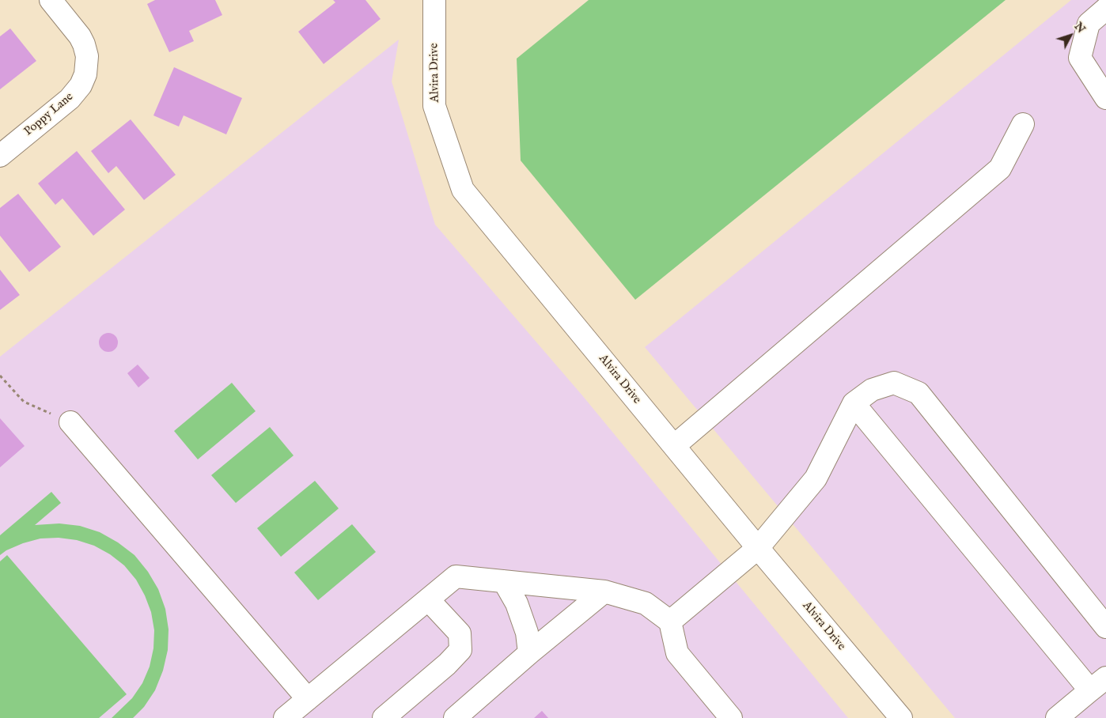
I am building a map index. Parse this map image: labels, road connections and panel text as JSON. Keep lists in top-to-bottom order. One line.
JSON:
{"streets":{"street":["Alvira Drive","Poppy Lane"]},"north":"top right"}
